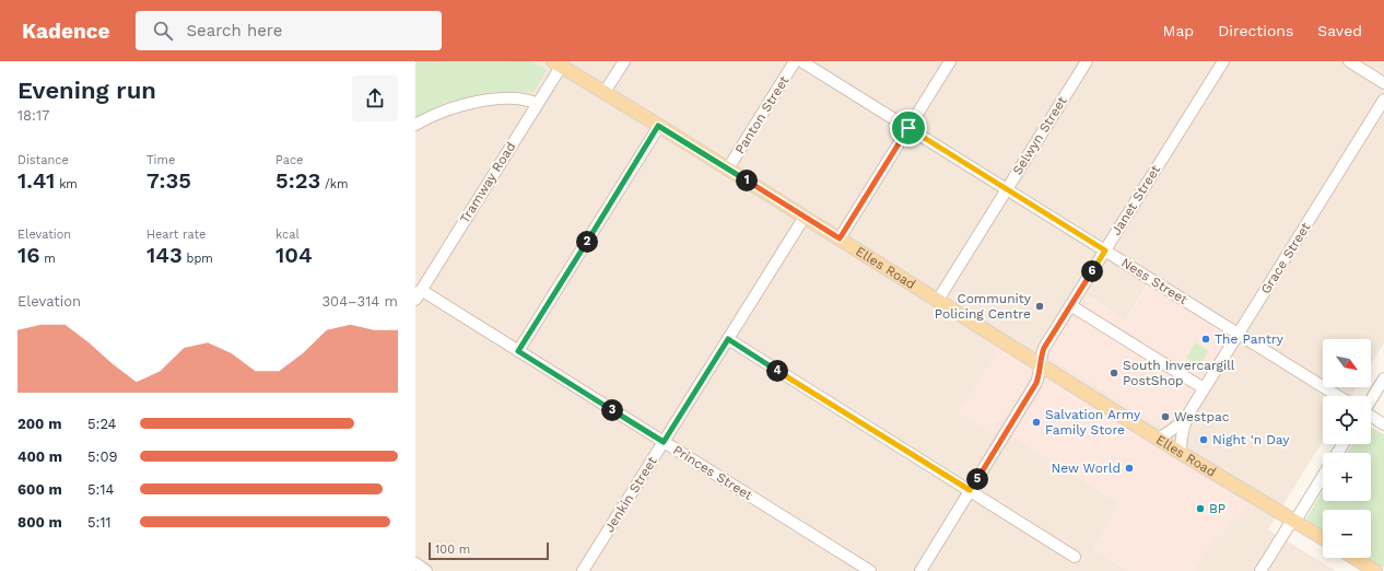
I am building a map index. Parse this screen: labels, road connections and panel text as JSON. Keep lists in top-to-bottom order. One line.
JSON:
{"streets":{"main road":["Elles Road"],"street":["Panton Street","Selwyn Street","Tramway Road","Janet Street","Grace Street","Ness Street","Princes Street","Jenkin Street"]},"crossings":[["Panton Street","Elles Road"],["Selwyn Street","Elles Road"],["Selwyn Street","Ness Street"],["Tramway Road","Elles Road"],["Tramway Road","Princes Street"],["Janet Street","Elles Road"],["Janet Street","Ness Street"],["Grace Street","Elles Road"],["Grace Street","Ness Street"],["Elles Road","Jenkin Street"],["Princes Street","Jenkin Street"]],"places":["Community Policing Centre","The Pantry","South Invercargill PostShop","Westpac","Salvation Army Family Store","Night 'n Day","New World","BP"],"scale_bar":"100 m","north":"bottom right","page":{"header":"Kadence","search":"Search here","nav":["Map","Directions","Saved"],"heading":["Evening run","18:17"],"stats":[["Distance","1.41 km"],["Time","7:35"],["Pace","5:23 /km"],["Elevation","16 m"],["Heart rate","143 bpm"],["kcal","104"]],"pins":["1","2","6","4","3","5"],"chart":["Elevation","304–314 m"],"map_buttons":["+","−"],"list":[{"name":"200 m","note":"5:24"},{"name":"400 m","note":"5:09"},{"name":"600 m","note":"5:14"},{"name":"800 m","note":"5:11"}],"scale":"100 m"}}
